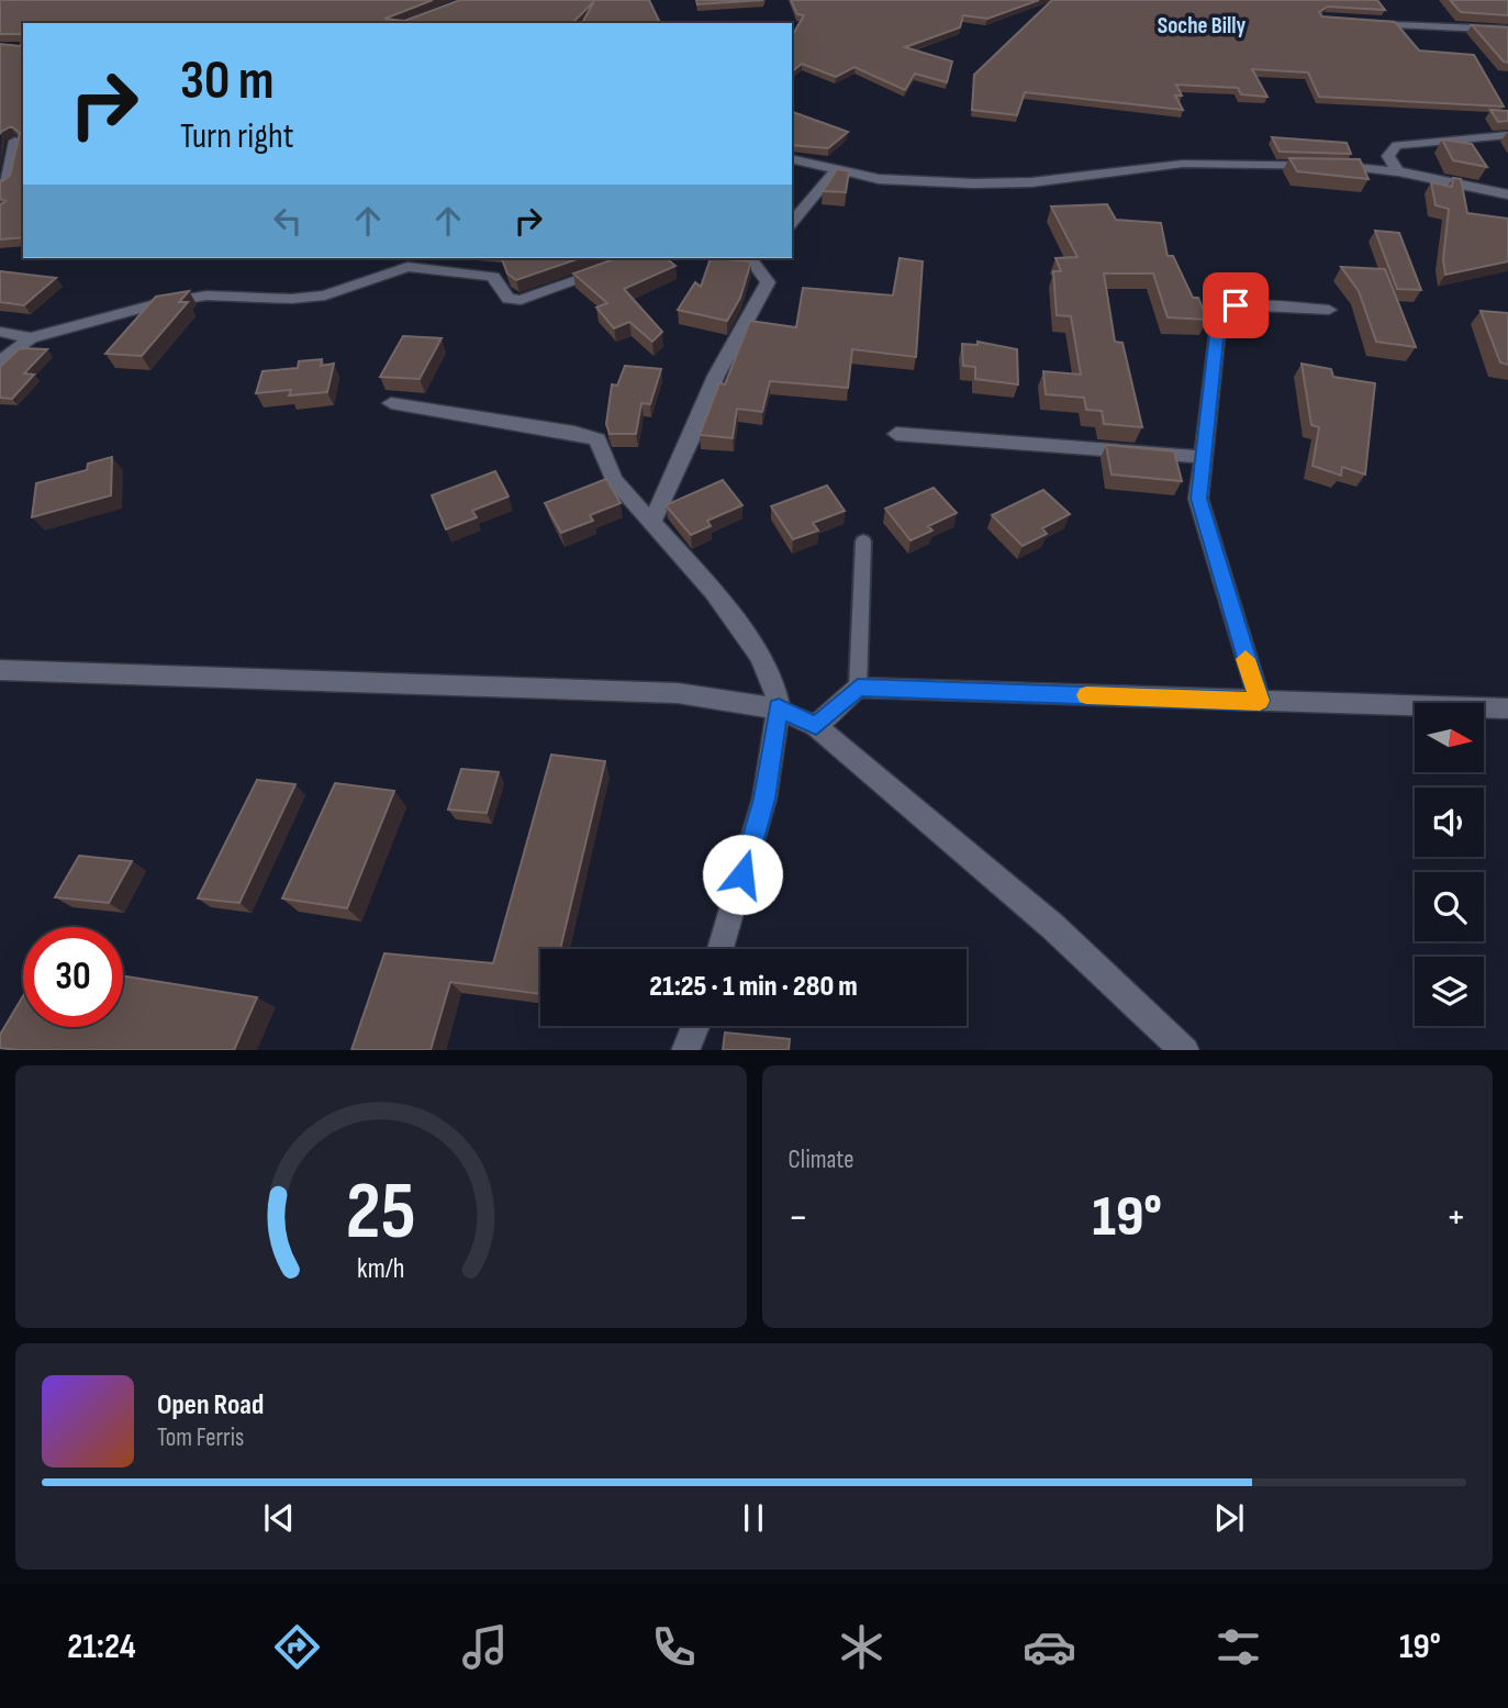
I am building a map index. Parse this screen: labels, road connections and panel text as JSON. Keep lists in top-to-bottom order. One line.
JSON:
{"districts":["Soche Billy"],"north":"right","page":{"turn":["30 m","Turn right"],"limit":"30","trip":"21:25 · 1 min · 280 m","tile":"Climate","heat":["−","19°","+"],"song":["Open Road","Tom Ferris"],"tabs":["21:24","19°"],"gauge":["25","km/h"]}}
